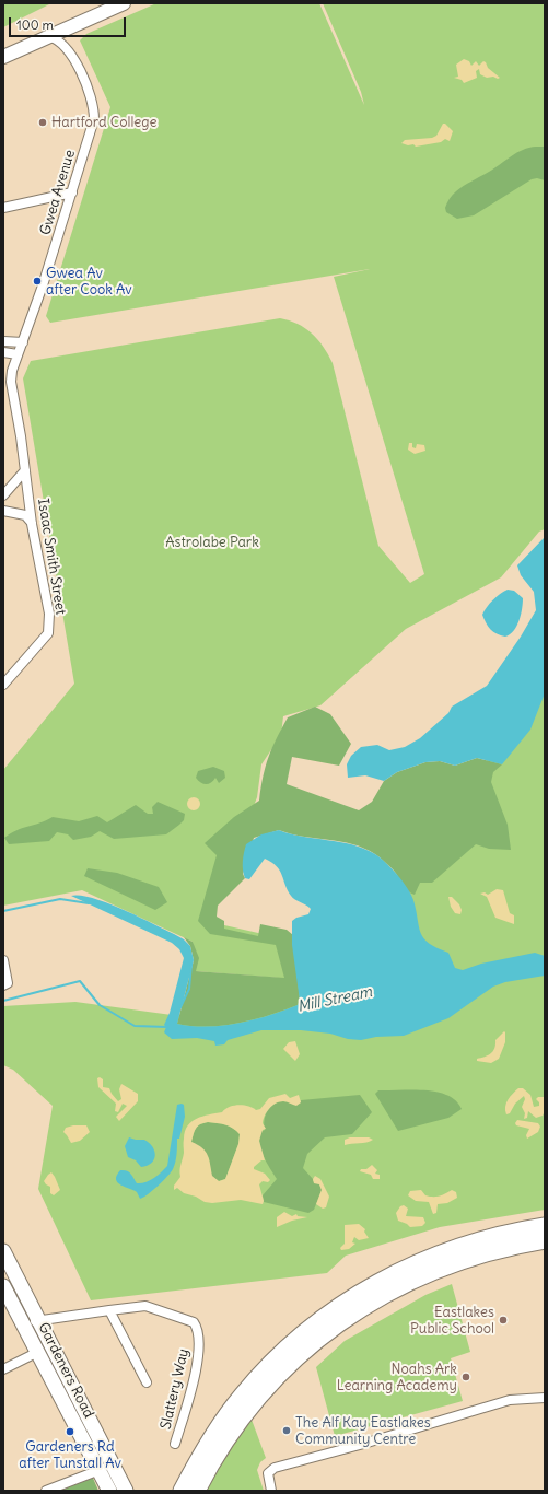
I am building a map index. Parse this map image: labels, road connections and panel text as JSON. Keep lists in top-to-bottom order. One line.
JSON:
{"streets":{"main road":["Gardeners Road"],"street":["Gwea Avenue","Isaac Smith Street","Slattery Way"]},"crossings":[["Gwea Avenue","Isaac Smith Street"]],"water":["Mill Stream"],"parks":["Astrolabe Park"],"places":["Hartford College","Gwea Av after Cook Av","Eastlakes Public School","Noahs Ark Learning Academy","The Alf Kay Eastlakes Community Centre","Gardeners Rd after Tunstall Av"],"scale_bar":"100 m"}
